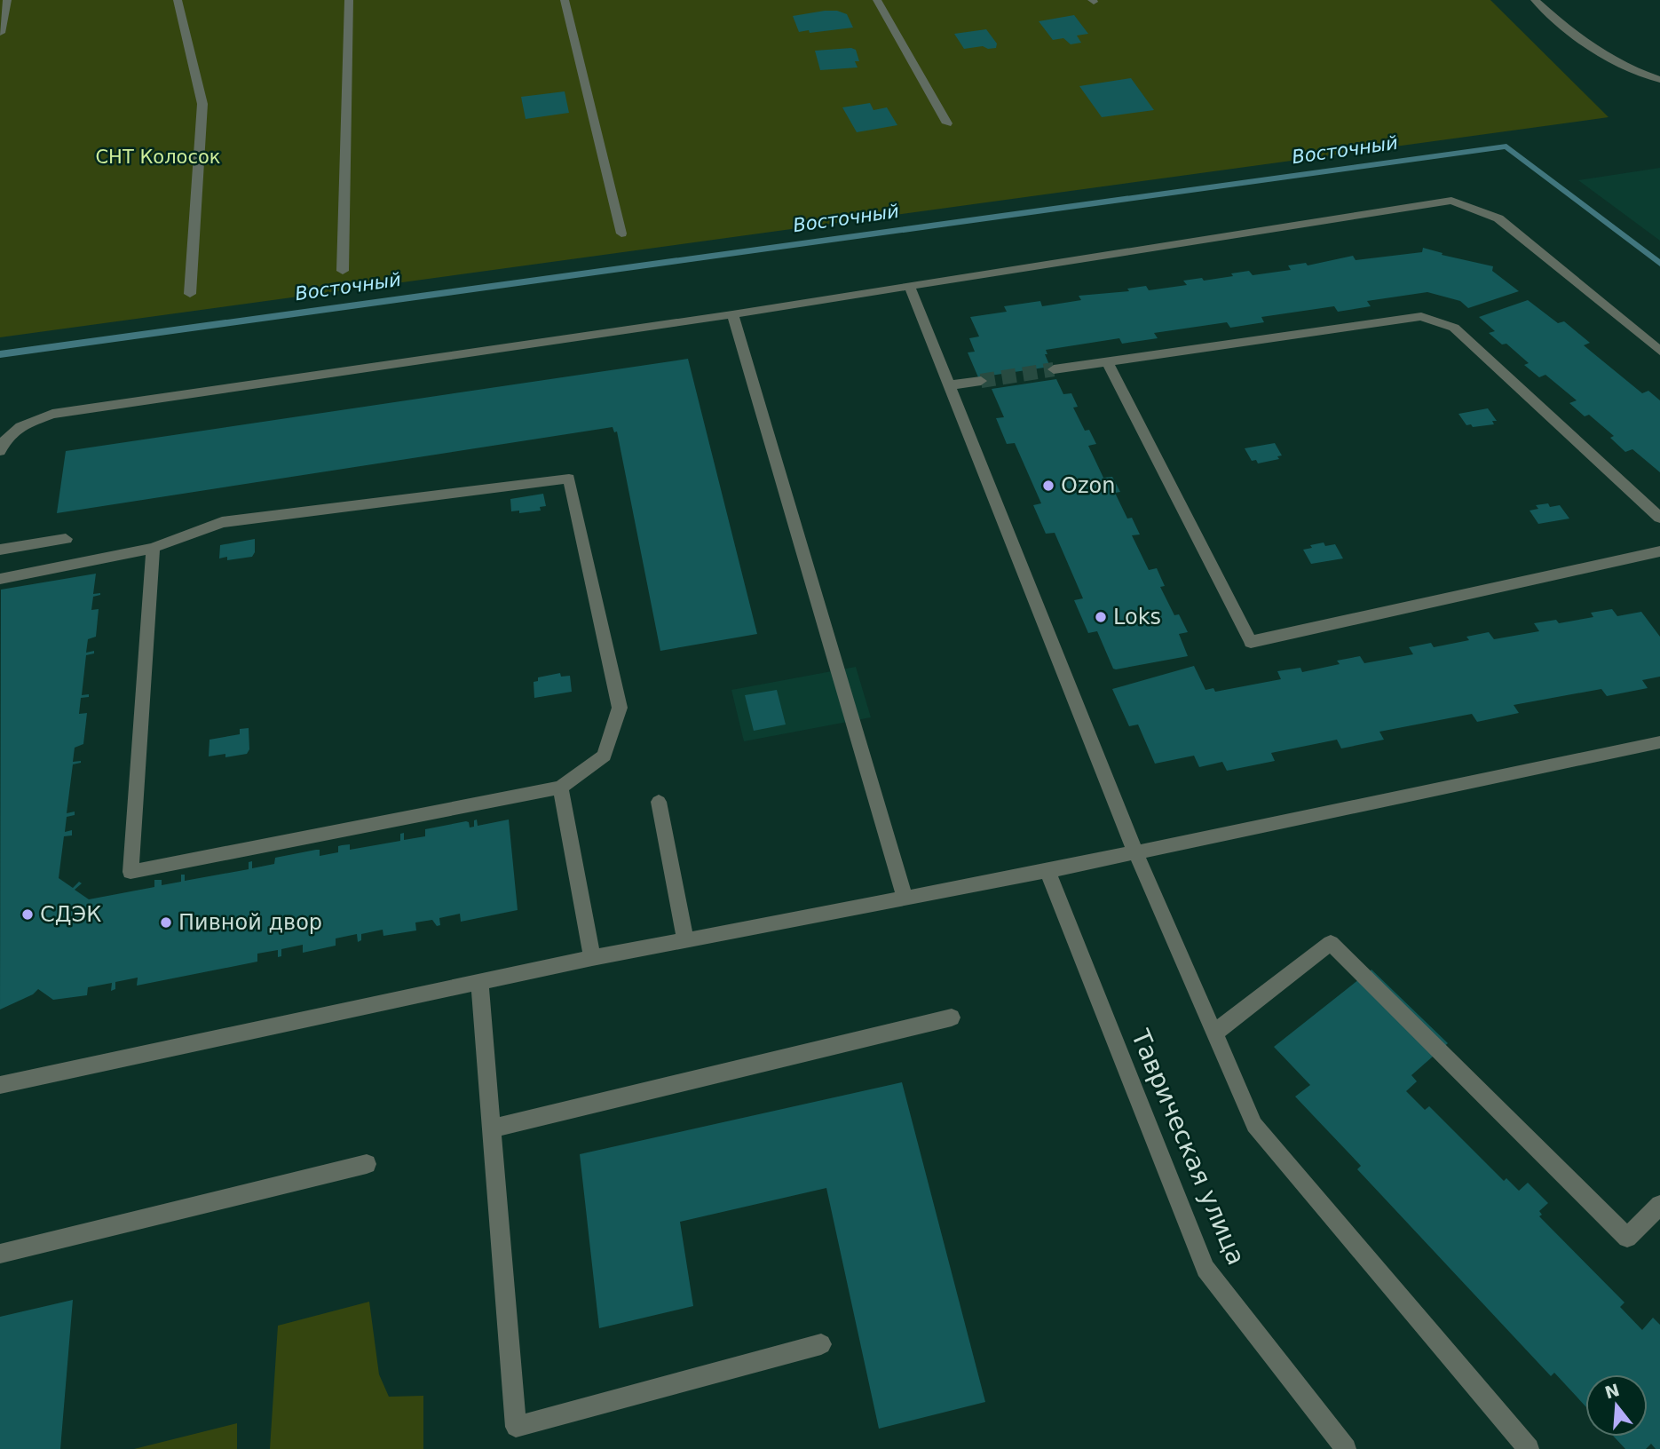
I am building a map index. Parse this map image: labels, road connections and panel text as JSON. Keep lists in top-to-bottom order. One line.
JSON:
{"streets":{"street":["Таврическая улица"]},"water":["Восточный"],"parks":["СНТ Колосок"],"places":["Ozon","Loks","СДЭК","Пивной двор"],"north":"top"}
